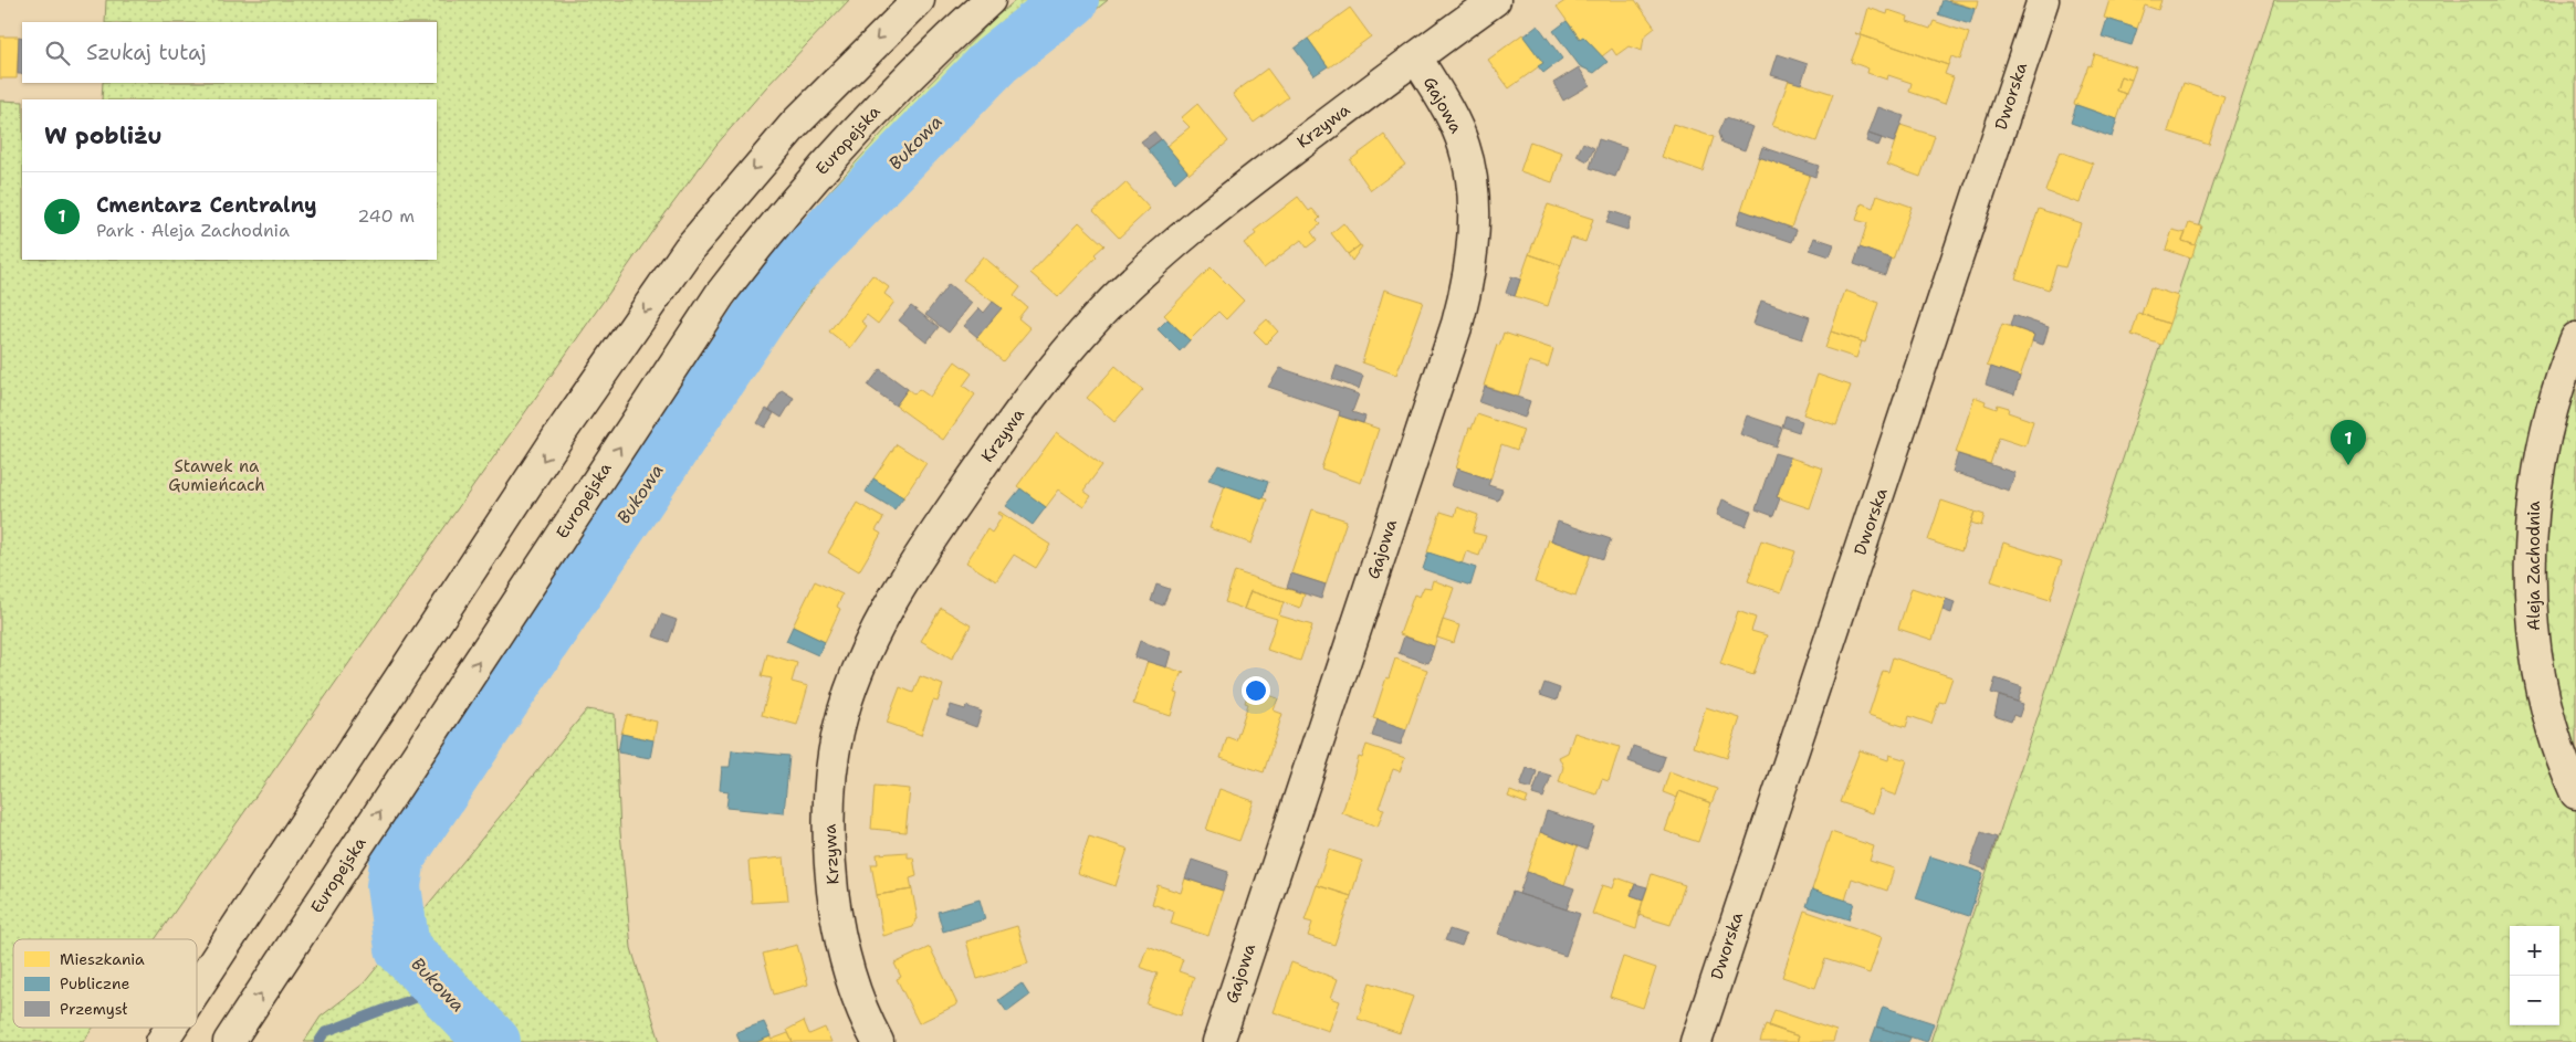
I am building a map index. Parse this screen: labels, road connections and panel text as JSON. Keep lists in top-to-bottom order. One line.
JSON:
{"streets":{"street":["Dworska","Gajowa","Krzywa","Europejska","Aleja Zachodnia"]},"crossings":[["Gajowa","Krzywa"]],"water":["Bukowa"],"parks":["Stawek na Gumieńcach"],"legend":["Mieszkania","Publiczne","Przemysł"],"page":{"search":"Szukaj tutaj","heading":"W pobliżu","list":[{"mark":"1","name":"Cmentarz Centralny","note":"Park · Aleja Zachodnia","value":"240 m"}],"pins":"1","map_buttons":["+","−"]}}
